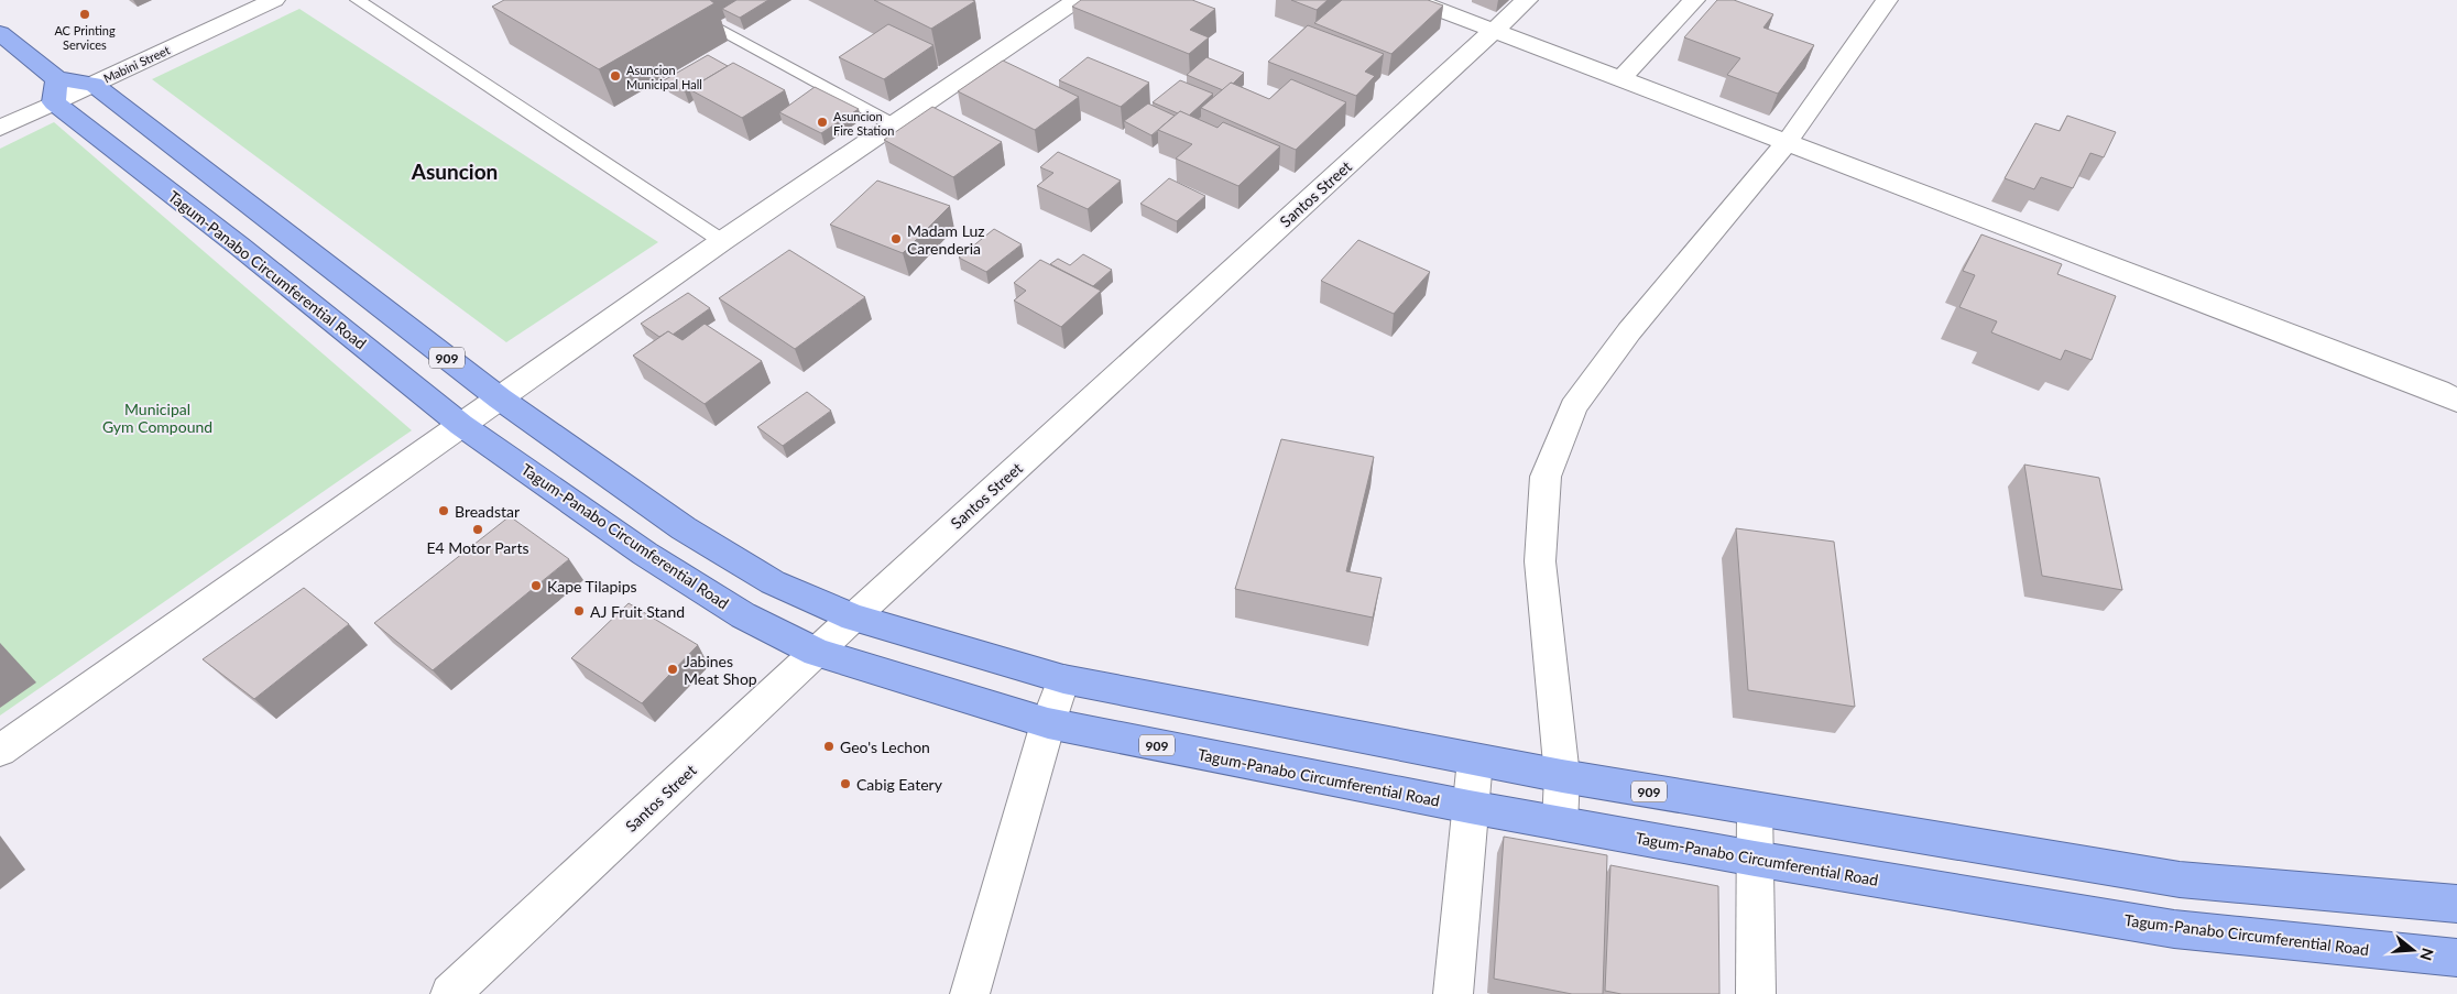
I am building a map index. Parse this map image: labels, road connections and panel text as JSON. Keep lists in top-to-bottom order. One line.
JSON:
{"streets":{"highway":["Tagum-Panabo Circumferential Road","909"],"street":["Mabini Street","Santos Street"]},"crossings":[["Mabini Street","909"],["Santos Street","Tagum-Panabo Circumferential Road"],["Santos Street","909"]],"districts":["Asuncion"],"parks":["Municipal Gym Compound"],"places":["AC Printing Services","Asuncion Municipal Hall","Asuncion Fire Station","Madam Luz Carenderia","Breadstar","E4 Motor Parts","Kape Tilapips","AJ Fruit Stand","Jabines Meat Shop","Geo's Lechon","Cabig Eatery"],"north":"right"}
